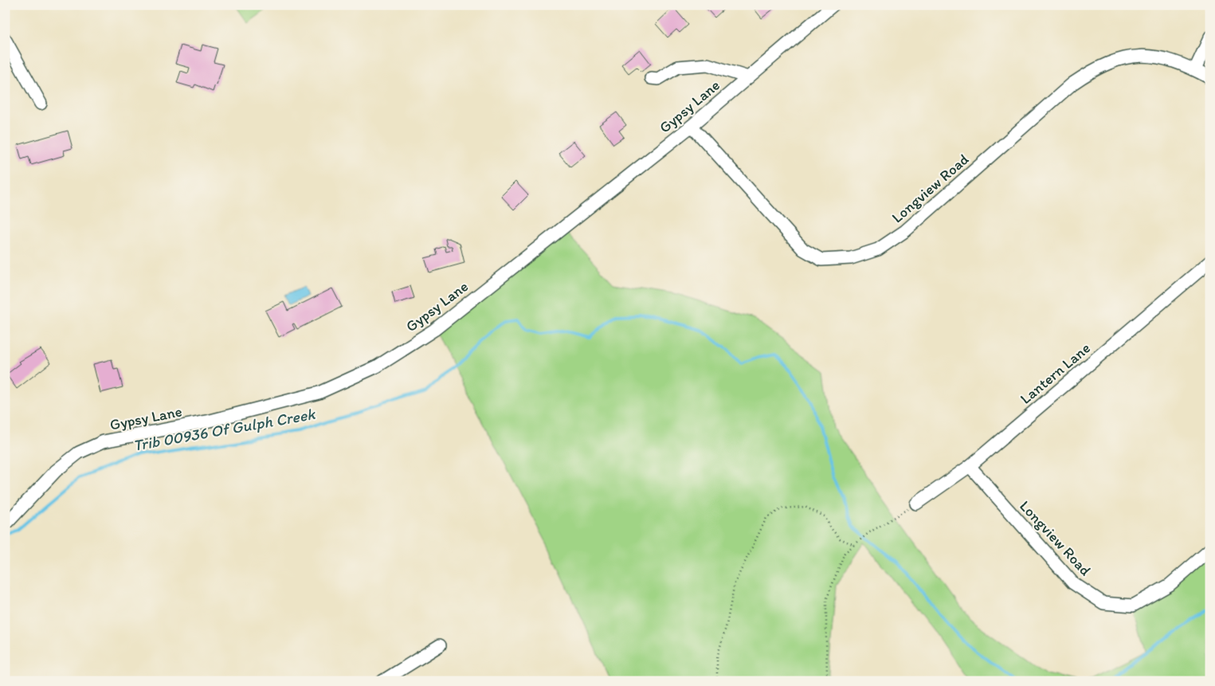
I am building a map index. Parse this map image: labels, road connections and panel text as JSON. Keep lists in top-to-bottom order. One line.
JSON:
{"streets":{"street":["Gypsy Lane","Longview Road","Lantern Lane"]},"crossings":[["Gypsy Lane","Longview Road"],["Longview Road","Lantern Lane"]],"water":["Trib 00936 Of Gulph Creek"]}
